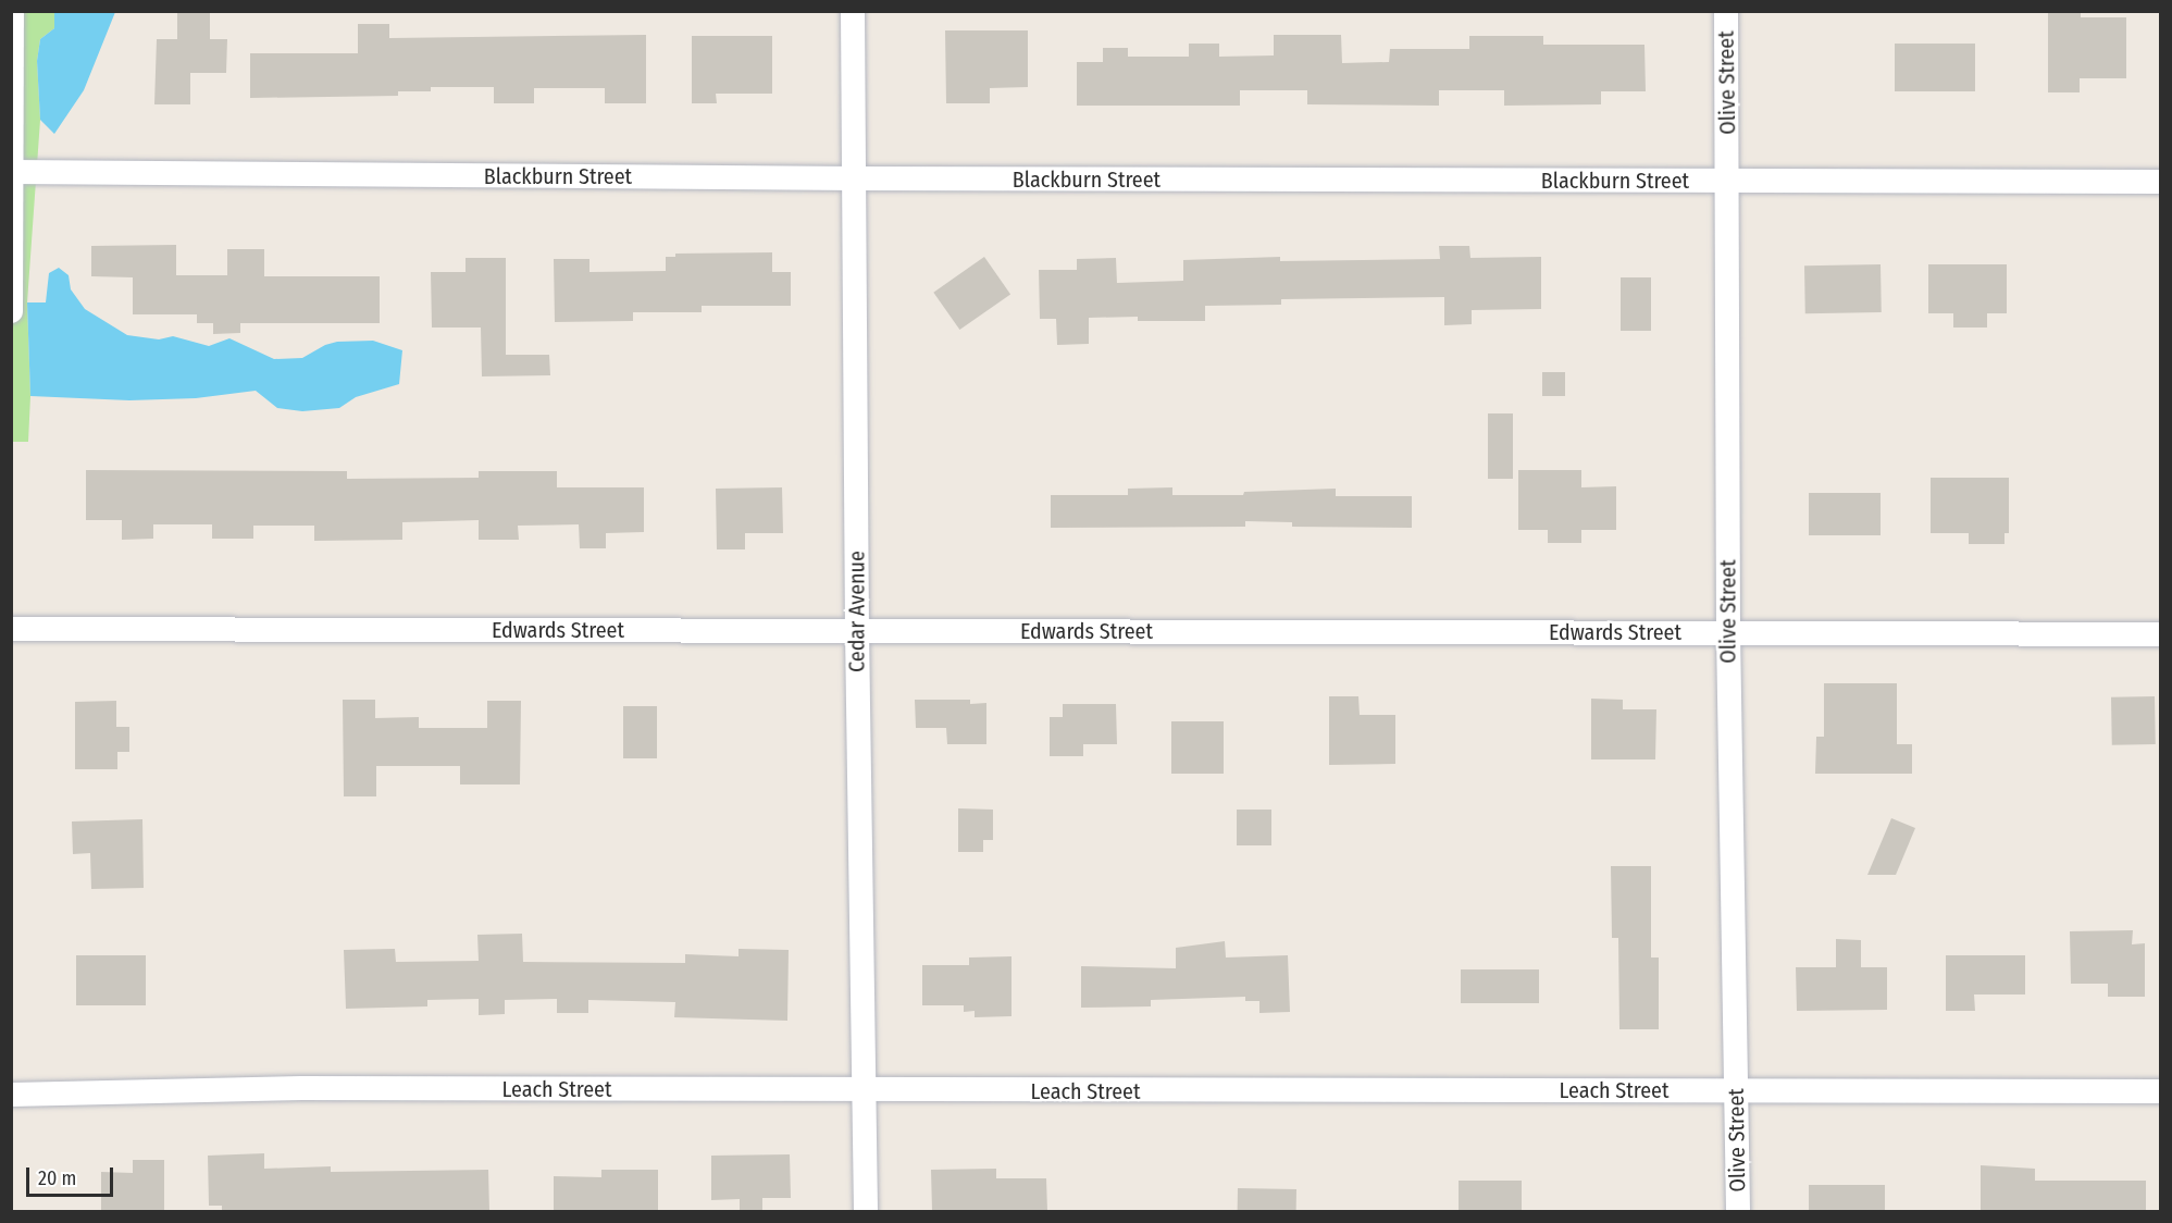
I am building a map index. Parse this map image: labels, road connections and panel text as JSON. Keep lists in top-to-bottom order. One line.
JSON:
{"streets":{"street":["Olive Street","Blackburn Street","Cedar Avenue","Edwards Street","Leach Street"]},"crossings":[["Olive Street","Blackburn Street"],["Olive Street","Edwards Street"],["Olive Street","Leach Street"],["Blackburn Street","Cedar Avenue"],["Cedar Avenue","Edwards Street"],["Cedar Avenue","Leach Street"]],"scale_bar":"20 m"}
